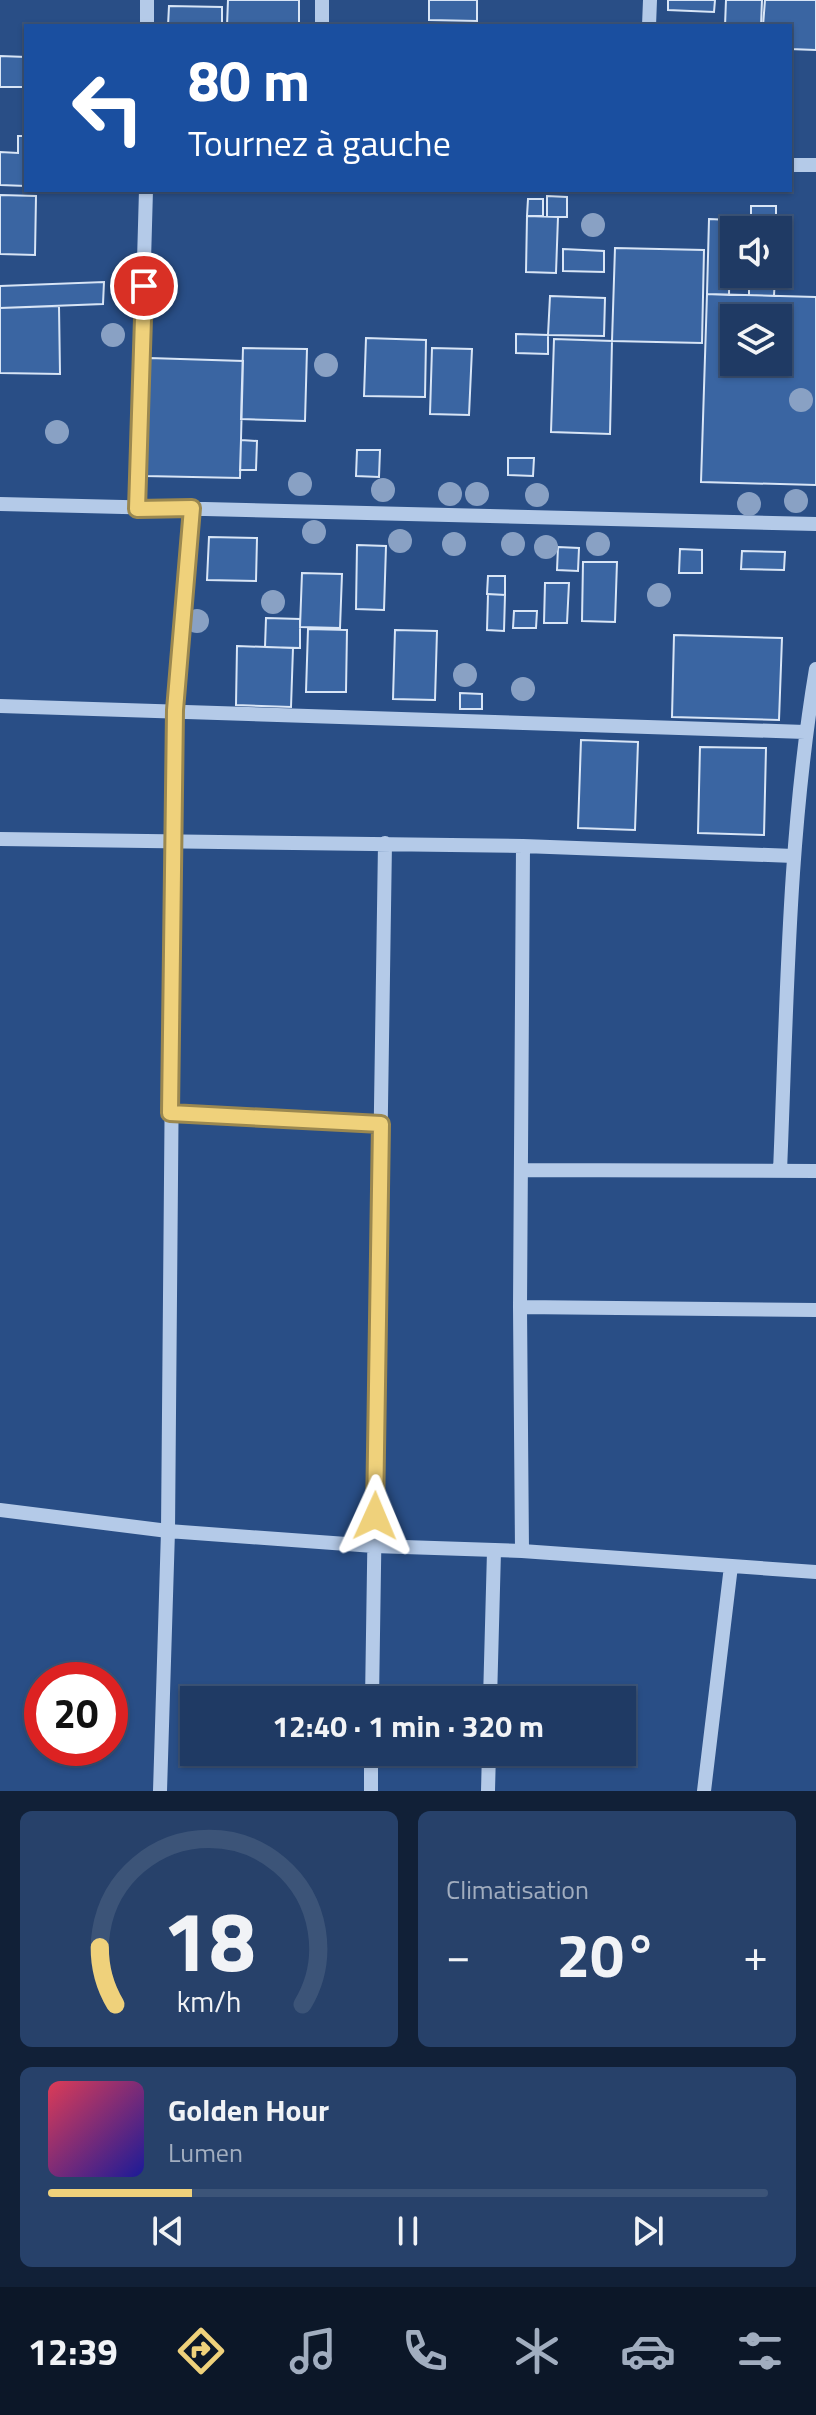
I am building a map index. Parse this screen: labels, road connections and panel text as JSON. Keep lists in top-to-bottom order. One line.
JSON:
{"page":{"turn":["80 m","Tournez à gauche"],"limit":"20","trip":"12:40 · 1 min · 320 m","tile":"Climatisation","heat":["−","20°","+"],"song":["Golden Hour","Lumen"],"tabs":"12:39","gauge":["18","km/h"]}}
